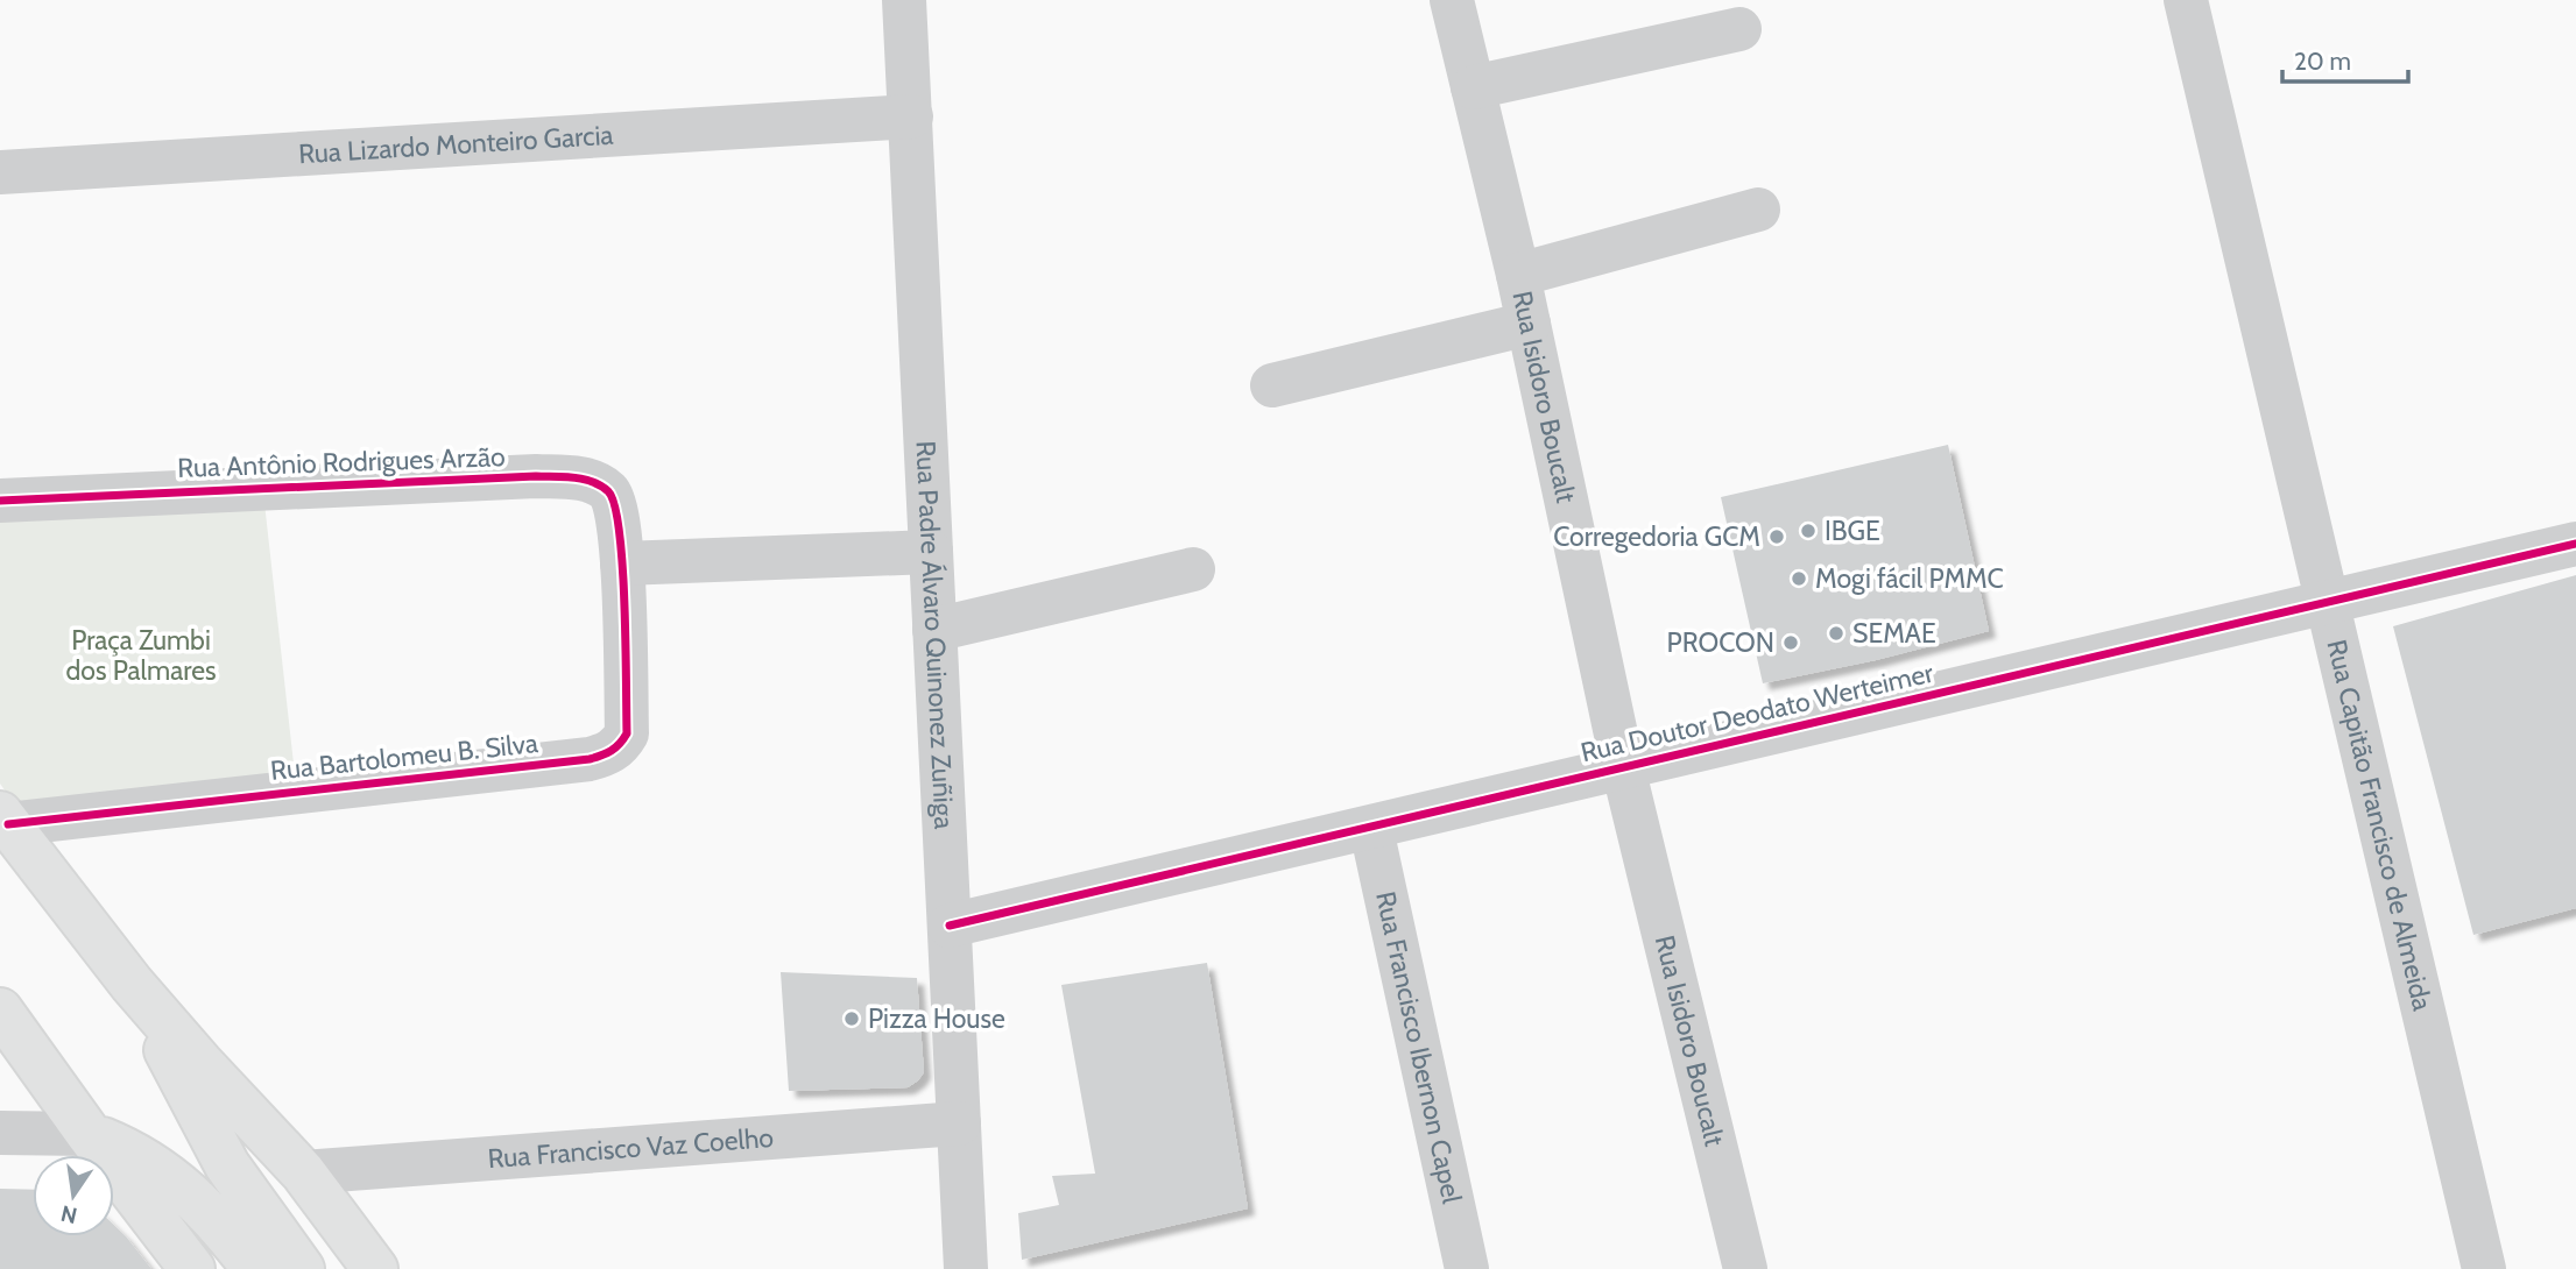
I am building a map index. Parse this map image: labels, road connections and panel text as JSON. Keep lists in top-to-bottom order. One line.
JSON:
{"streets":{"street":["Rua Lizardo Monteiro Garcia","Rua Isidoro Boucalt","Rua Antônio Rodrigues Arzão","Rua Padre Álvaro Quinonez Zuñiga","Rua Doutor Deodato Werteimer","Rua Bartolomeu B. Silva","Rua Capitão Francisco de Almeida","Rua Francisco Ibernon Capel","Rua Francisco Vaz Coelho"]},"crossings":[["Rua Lizardo Monteiro Garcia","Rua Padre Álvaro Quinonez Zuñiga"],["Rua Isidoro Boucalt","Rua Doutor Deodato Werteimer"],["Rua Antônio Rodrigues Arzão","Rua Bartolomeu B. Silva"],["Rua Padre Álvaro Quinonez Zuñiga","Rua Doutor Deodato Werteimer"],["Rua Padre Álvaro Quinonez Zuñiga","Rua Francisco Vaz Coelho"],["Rua Doutor Deodato Werteimer","Rua Capitão Francisco de Almeida"],["Rua Doutor Deodato Werteimer","Rua Francisco Ibernon Capel"]],"parks":["Praça Zumbi dos Palmares"],"places":["IBGE","Corregedoria GCM","Mogi fácil PMMC","SEMAE","PROCON","Pizza House"],"scale_bar":"20 m","north":"bottom"}
